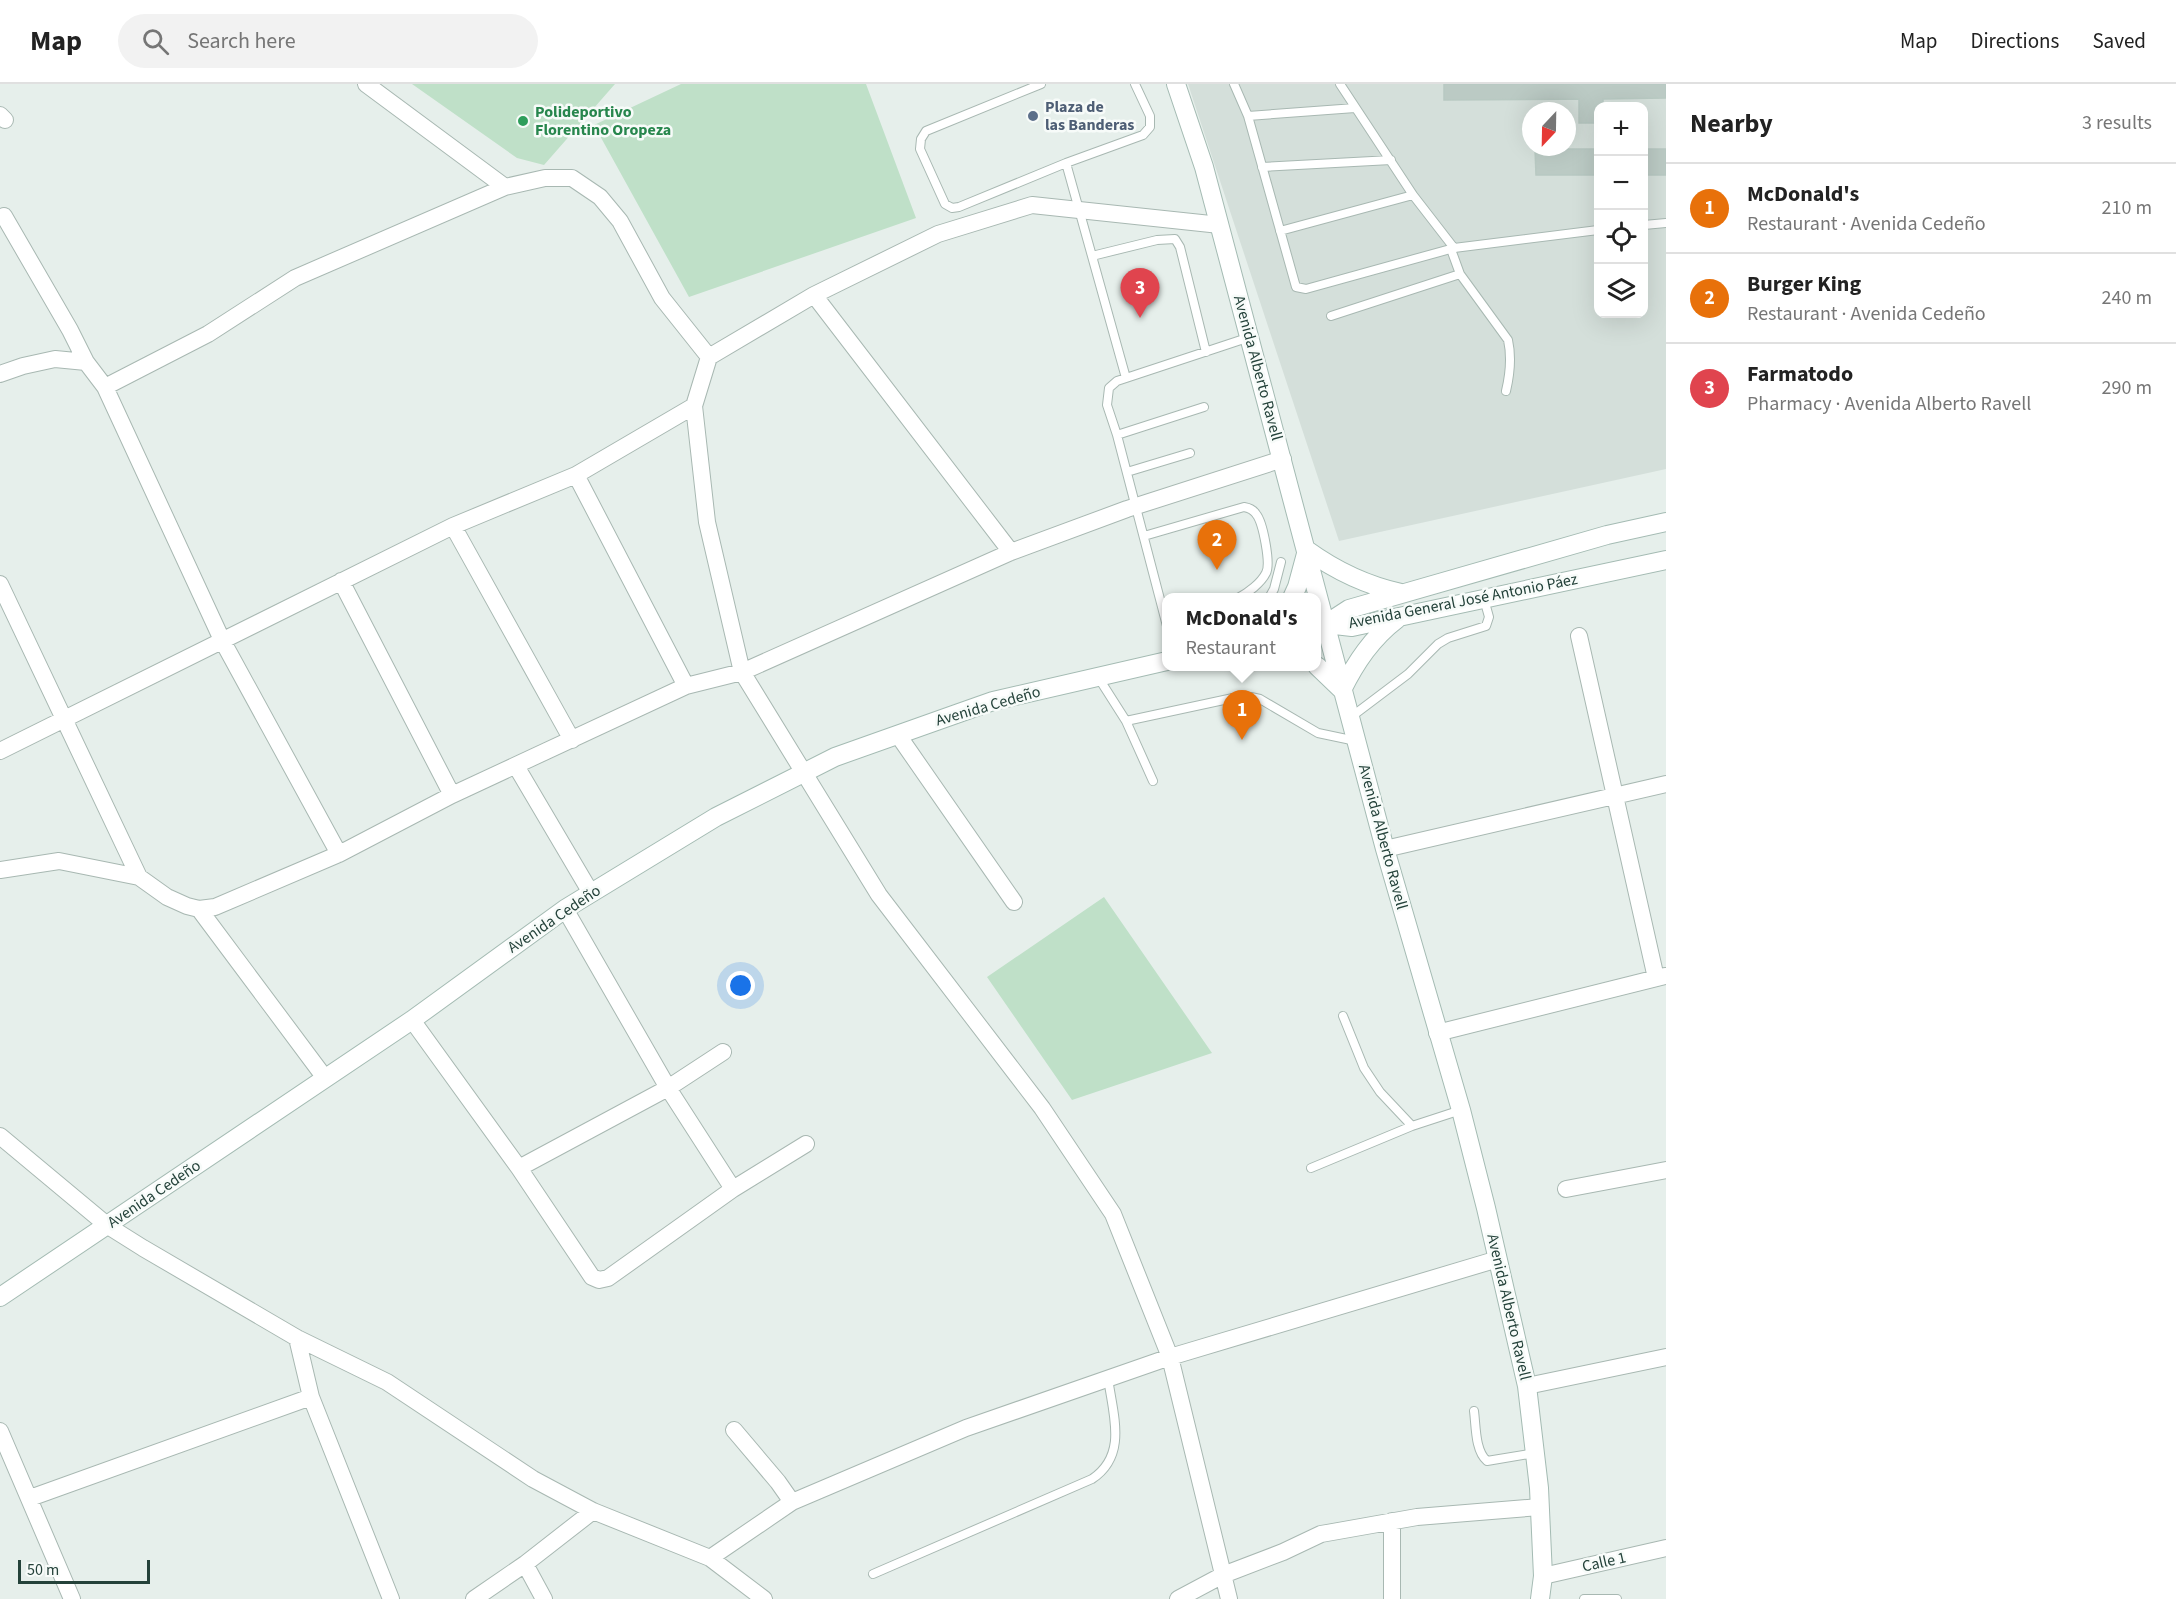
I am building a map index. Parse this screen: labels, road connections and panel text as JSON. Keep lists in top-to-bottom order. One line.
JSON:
{"streets":{"street":["Avenida Alberto Ravell","Avenida General José Antonio Páez","Avenida Cedeño","Calle 1"]},"crossings":[["Avenida Alberto Ravell","Avenida General José Antonio Páez"],["Avenida Alberto Ravell","Calle 1"]],"places":["Plaza de las Banderas","Polideportivo Florentino Oropeza"],"scale_bar":"50 m","north":"bottom","page":{"header":"Map","search":"Search here","nav":["Map","Directions","Saved"],"heading":["Nearby","3 results"],"map_buttons":["+","−"],"list":[{"mark":"1","name":"McDonald's","note":"Restaurant · Avenida Cedeño","value":"210 m"},{"mark":"2","name":"Burger King","note":"Restaurant · Avenida Cedeño","value":"240 m"},{"mark":"3","name":"Farmatodo","note":"Pharmacy · Avenida Alberto Ravell","value":"290 m"}],"pins":["3","2","1"],"popup":["McDonald's","Restaurant"],"scale":"50 m"}}
